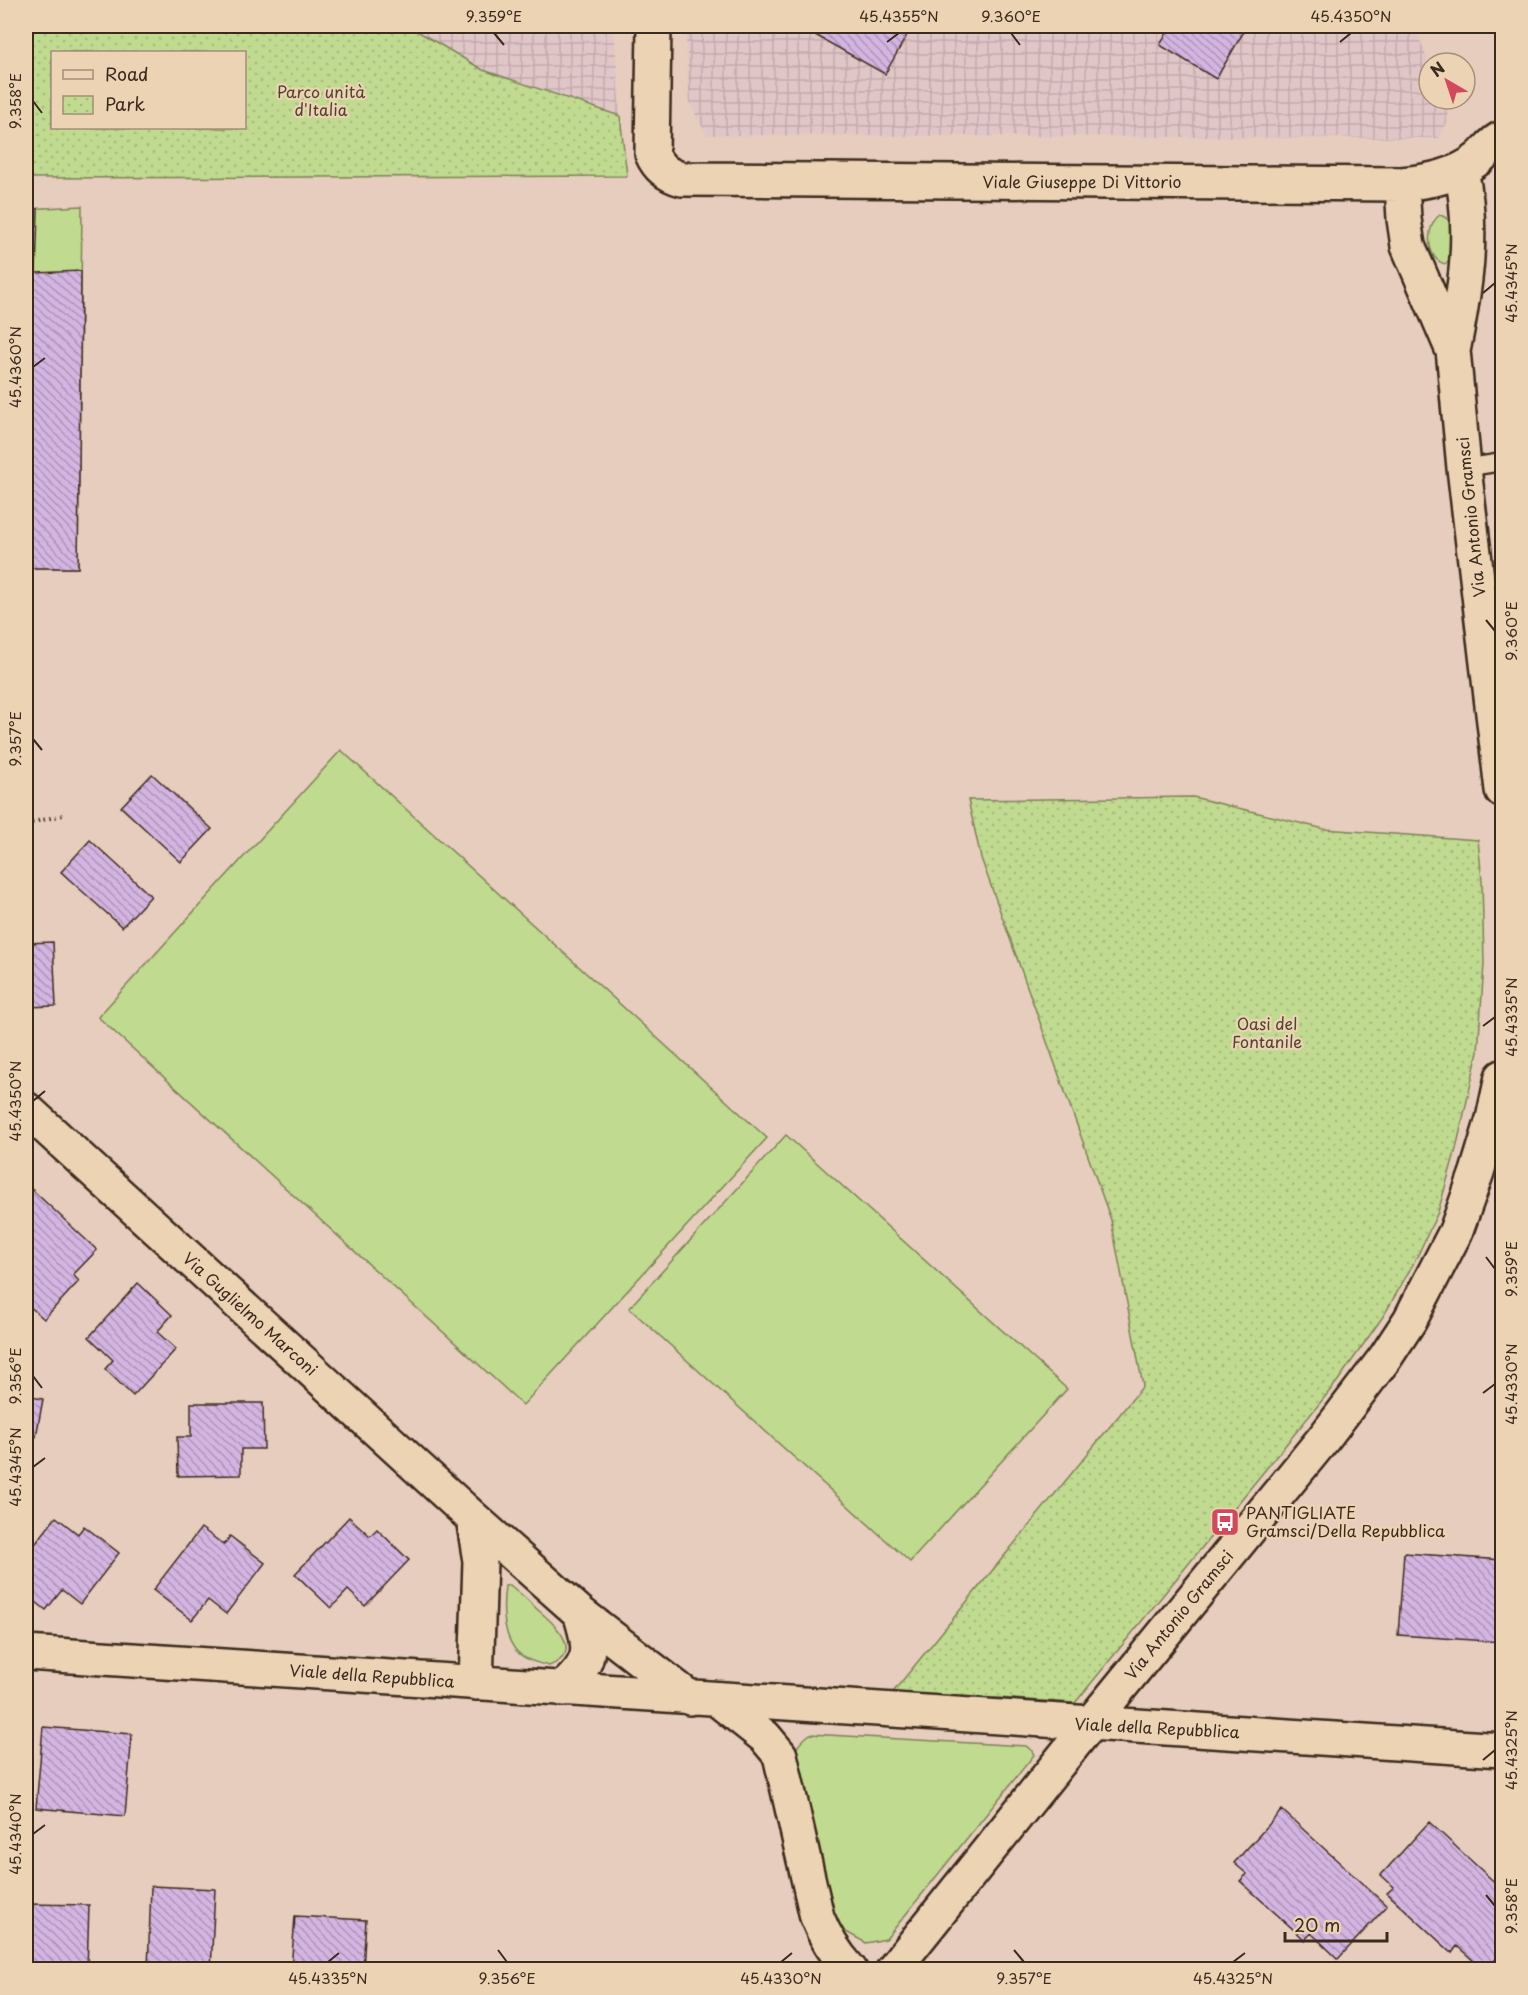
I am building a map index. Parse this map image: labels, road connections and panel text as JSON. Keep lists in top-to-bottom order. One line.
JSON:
{"streets":{"street":["Viale Giuseppe Di Vittorio","Via Antonio Gramsci","Via Guglielmo Marconi","Viale della Repubblica"]},"crossings":[["Viale Giuseppe Di Vittorio","Via Antonio Gramsci"],["Via Antonio Gramsci","Viale della Repubblica"],["Via Guglielmo Marconi","Viale della Repubblica"]],"parks":["Parco unità d'Italia","Oasi del Fontanile"],"places":{"bus stop":["PANTIGLIATE Gramsci/Della Repubblica"]},"legend":["Road","Park"],"scale_bar":"20 m","north":"top left","coordinates":["9.359°E","45.4355°N","9.360°E","45.4350°N","9.358°E","45.4345°N","45.4360°N","9.357°E","45.4335°N","9.356°E","45.4330°N","45.4325°N","45.4340°N"]}
